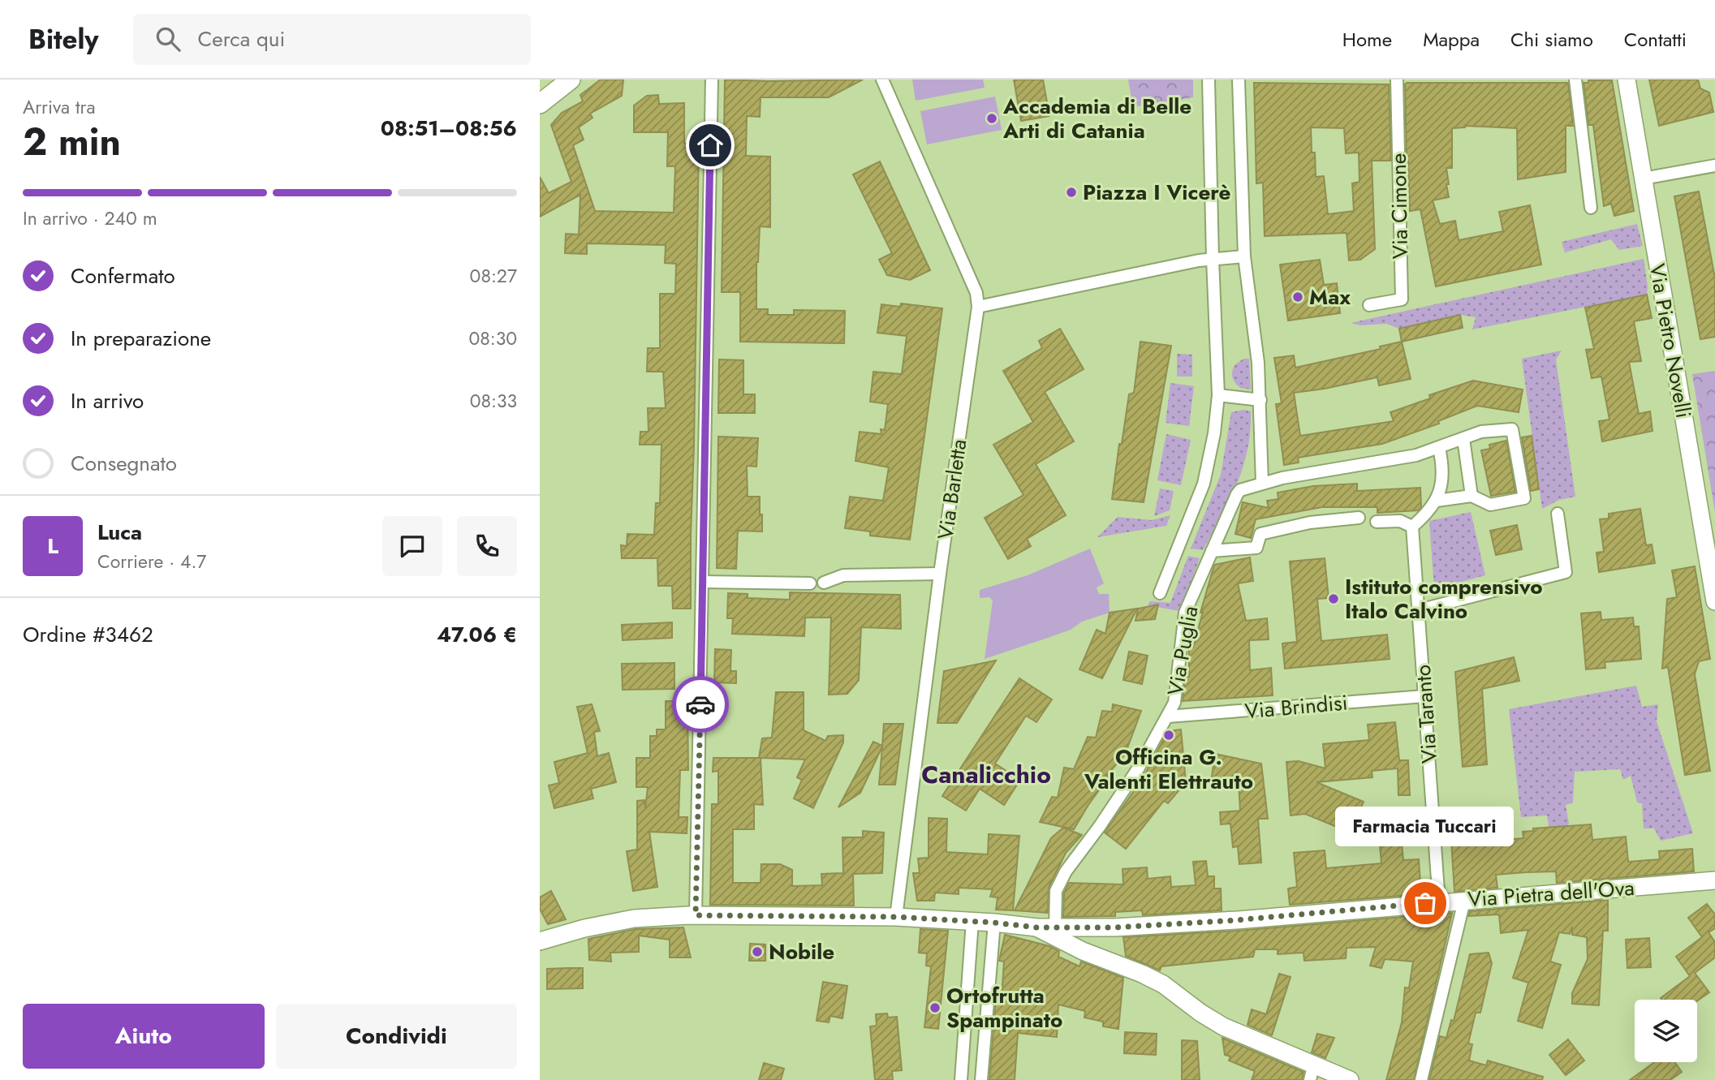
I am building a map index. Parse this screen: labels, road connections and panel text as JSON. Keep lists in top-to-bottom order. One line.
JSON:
{"streets":{"main road":["Via Pietro Novelli","Via Pietra dell'Ova"],"street":["Via Cimone","Via Barletta","Via Puglia","Via Brindisi","Via Taranto"]},"crossings":[["Via Barletta","Via Pietra dell'Ova"],["Via Puglia","Via Brindisi"],["Via Puglia","Via Pietra dell'Ova"],["Via Brindisi","Via Taranto"],["Via Taranto","Via Pietra dell'Ova"]],"districts":["Canalicchio"],"places":["Accademia di Belle Arti di Catania","Piazza I Vicerè","Max","Istituto comprensivo Italo Calvino","Officina G. Valenti Elettrauto","Farmacia Tuccari","Nobile","Ortofrutta Spampinato"],"page":{"header":"Bitely","search":"Cerca qui","nav":["Home","Mappa","Chi siamo","Contatti"],"heading":["2 min","Arriva tra","08:51–08:56"],"panel":["Luca","Corriere · 4.7","Ordine #3462","47.06 €"],"bar":"In arrivo · 240 m","list":[["Confermato","08:27"],["In preparazione","08:30"],["In arrivo","08:33"],"Consegnato"],"round":"L","bubble":"Farmacia Tuccari","buttons":["Aiuto","Condividi"]}}
